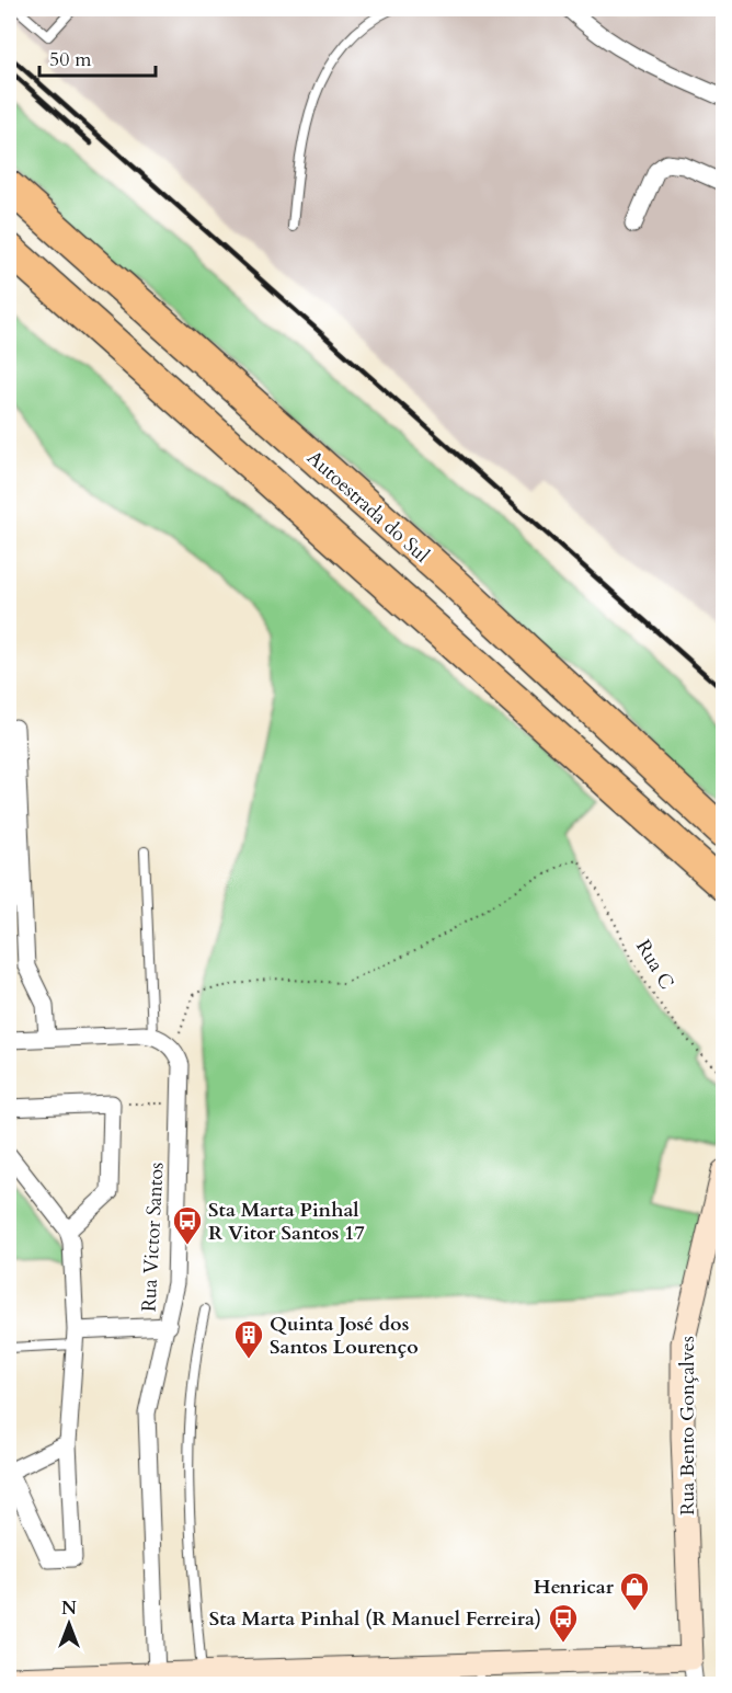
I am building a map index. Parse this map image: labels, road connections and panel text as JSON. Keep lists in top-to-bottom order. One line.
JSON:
{"streets":{"highway":["Autoestrada do Sul"],"street":["Rua Victor Santos","Rua Bento Gonçalves"],"path":["Rua C"]},"crossings":[["Rua C","Rua Victor Santos"]],"places":{"bus stop":["Sta Marta Pinhal R Vitor Santos 17","Sta Marta Pinhal (R Manuel Ferreira)"],"building":["Quinta José dos Santos Lourenço"],"shop":["Henricar"]},"scale_bar":"50 m","north":"top"}
